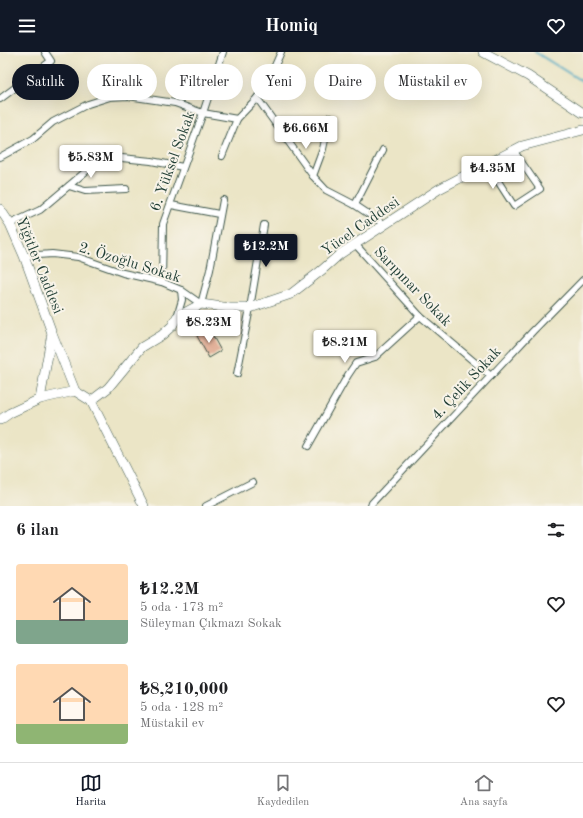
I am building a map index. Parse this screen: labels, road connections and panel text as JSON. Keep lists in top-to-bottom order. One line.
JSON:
{"streets":{"main road":["Yücel Caddesi","Yiğitler Caddesi"],"street":["6. Yüksel Sokak","2. Özoğlu Sokak","Sarıpınar Sokak","4. Çelik Sokak"]},"crossings":[["6. Yüksel Sokak","2. Özoğlu Sokak"],["Yücel Caddesi","2. Özoğlu Sokak"],["Yücel Caddesi","Sarıpınar Sokak"],["2. Özoğlu Sokak","Yiğitler Caddesi"],["Sarıpınar Sokak","4. Çelik Sokak"]],"page":{"header":"Homiq","chip":["Satılık","Kiralık","Filtreler","Yeni","Daire","Müstakil ev"],"price":["₺6.66M","₺5.83M","₺4.35M","₺12.2M","₺8.23M","₺8.21M"],"heading":"6 ilan","list":[{"name":"₺12.2M","note":"5 oda · 173 m² · Süleyman Çıkmazı Sokak"},{"name":"₺8,210,000","note":"5 oda · 128 m² · Müstakil ev"}],"tabs":["Harita","Kaydedilen","Ana sayfa"]}}
